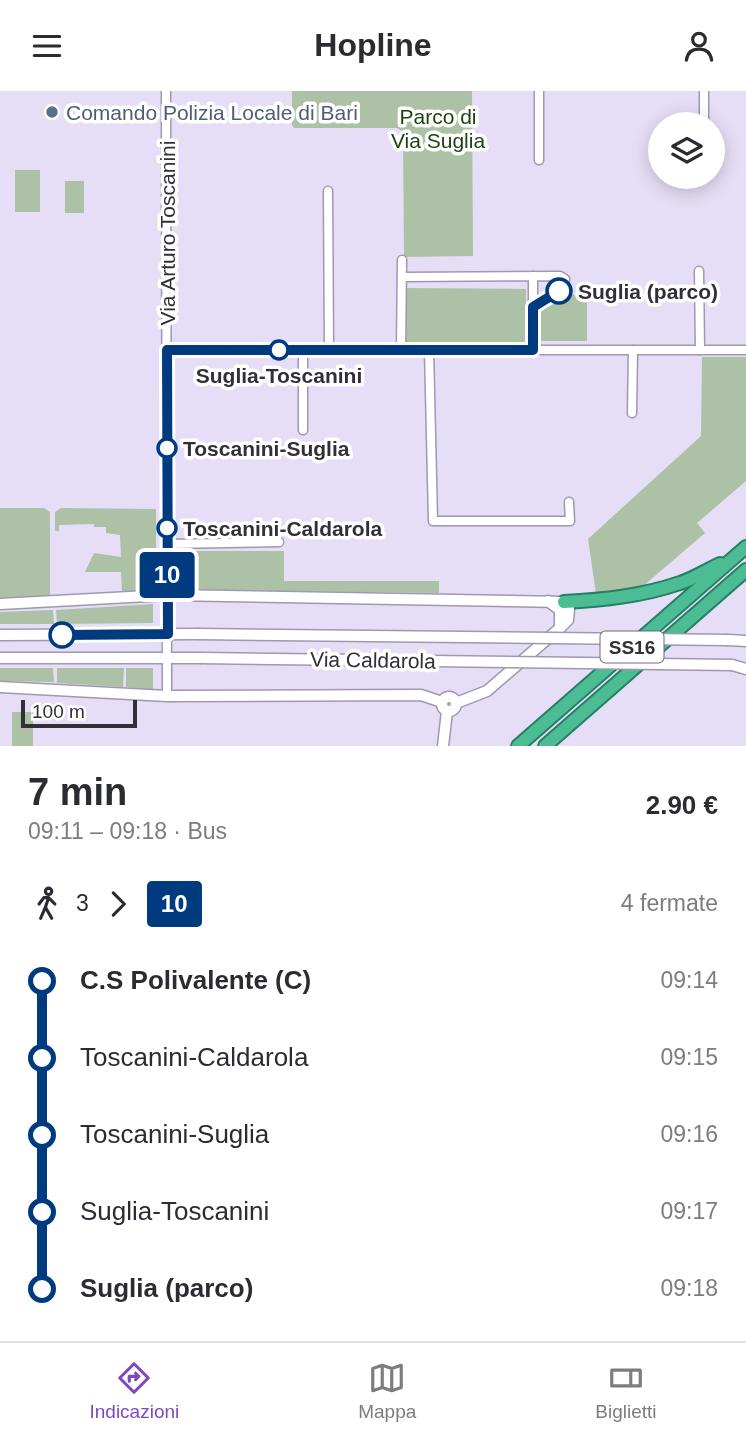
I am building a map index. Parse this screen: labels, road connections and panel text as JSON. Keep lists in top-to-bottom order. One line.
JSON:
{"streets":{"highway":["SS16"],"street":["Via Arturo Toscanini","Via Caldarola"]},"crossings":[["Via Arturo Toscanini","Via Caldarola"]],"parks":["Parco di Via Suglia"],"places":["Comando Polizia Locale di Bari","Suglia (parco)","Suglia-Toscanini","Toscanini-Suglia","Toscanini-Caldarola"],"lines":["bus line 10"],"scale_bar":"100 m","page":{"header":"Hopline","on_map":"10","scale":"100 m","heading":["7 min","09:11 – 09:18 · Bus","2.90 €"],"legs":["3","10","4 fermate"],"list":[{"name":"C.S Polivalente (C)","value":"09:14"},{"name":"Toscanini-Caldarola","value":"09:15"},{"name":"Toscanini-Suglia","value":"09:16"},{"name":"Suglia-Toscanini","value":"09:17"},{"name":"Suglia (parco)","value":"09:18"}],"tabs":["Indicazioni","Mappa","Biglietti"]}}
